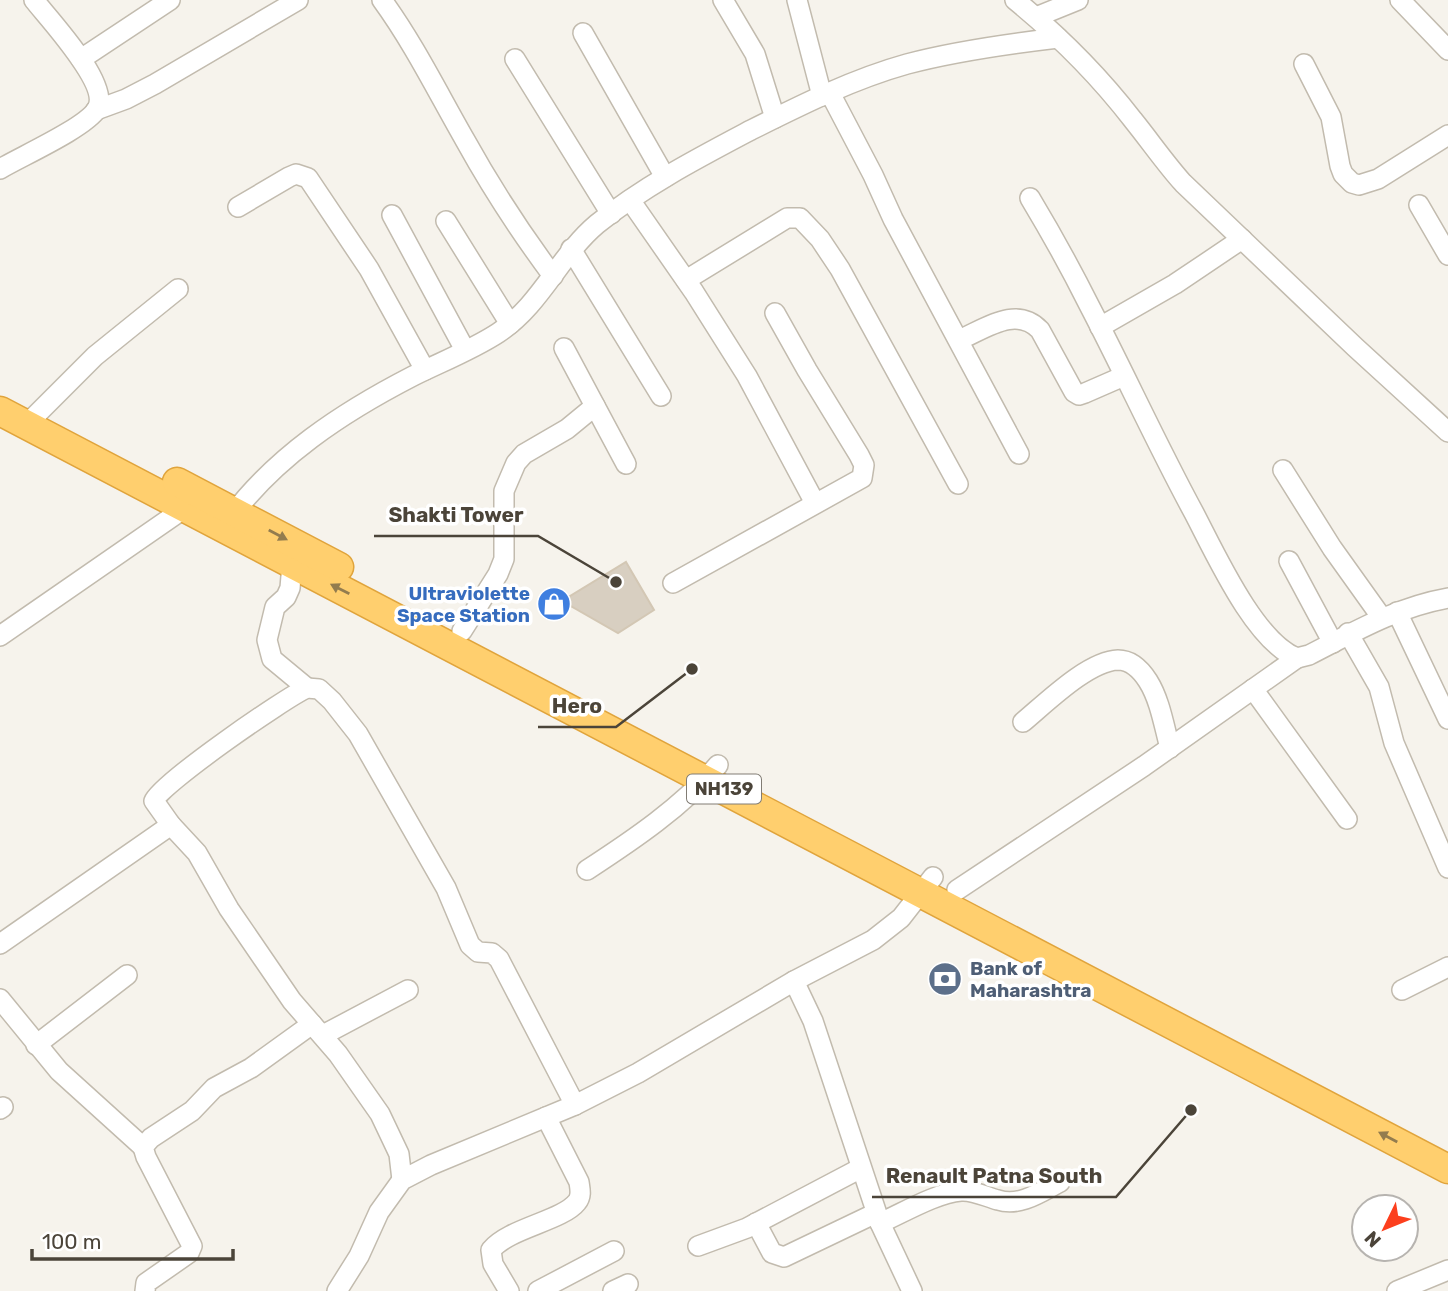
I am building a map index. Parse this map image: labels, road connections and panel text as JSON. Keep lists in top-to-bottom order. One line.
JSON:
{"streets":{"highway":["NH139"]},"places":{"other":["Shakti Tower","Hero","Renault Patna South"],"shop":["Ultraviolette Space Station"],"bank":["Bank of Maharashtra"]},"scale_bar":"100 m","north":"bottom left"}
